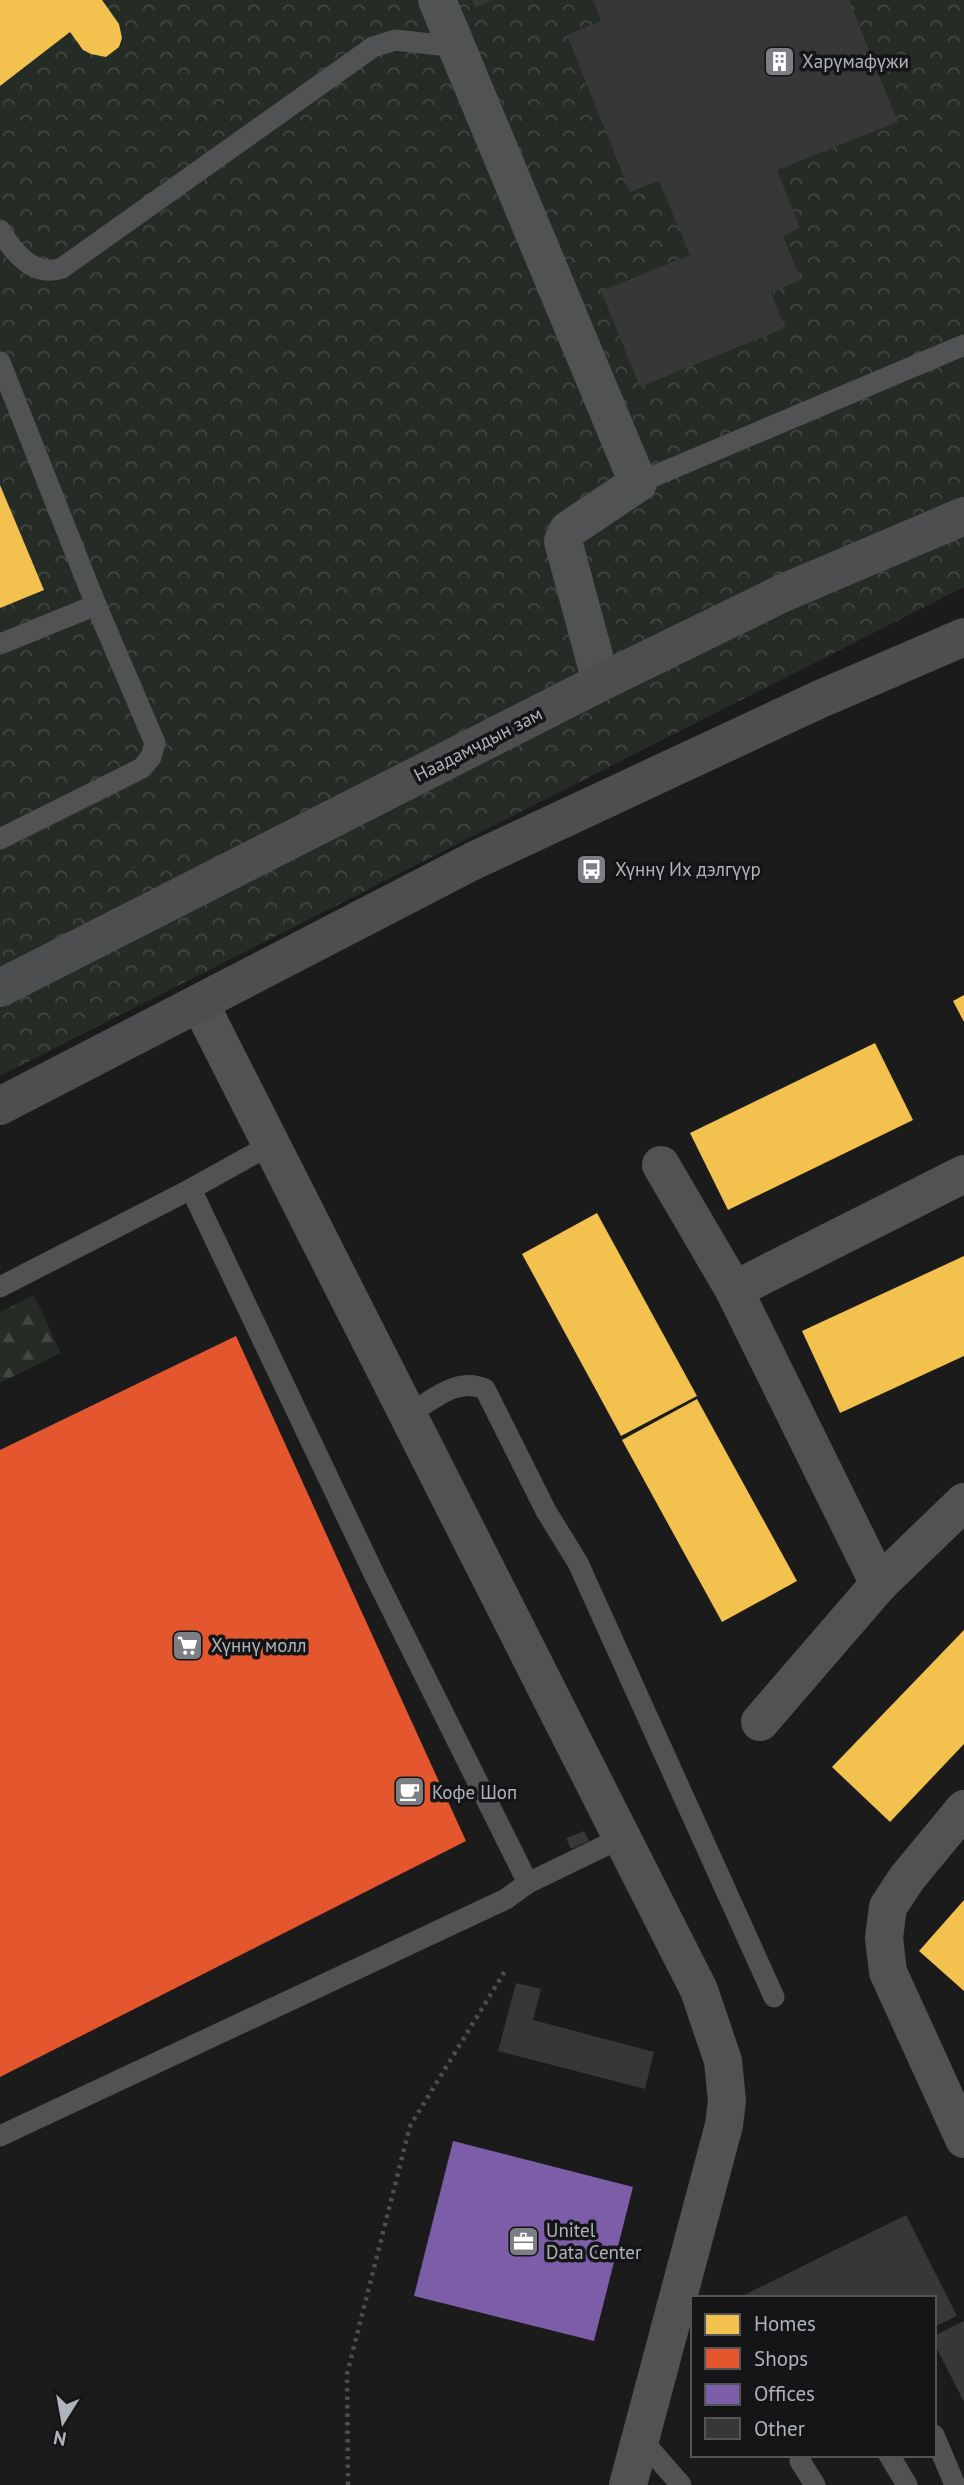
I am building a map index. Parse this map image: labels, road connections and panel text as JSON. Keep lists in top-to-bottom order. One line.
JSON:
{"streets":{"highway":["Наадамчдын зам"]},"places":{"building":["Харүмафүжи"],"bus stop":["Хүннү Их дэлгүүр"],"supermarket":["Хүннү молл"],"cafe":["Кофе Шоп"],"office":["Unitel Data Center"]},"legend":["Homes","Shops","Offices","Other"],"north":"bottom"}
